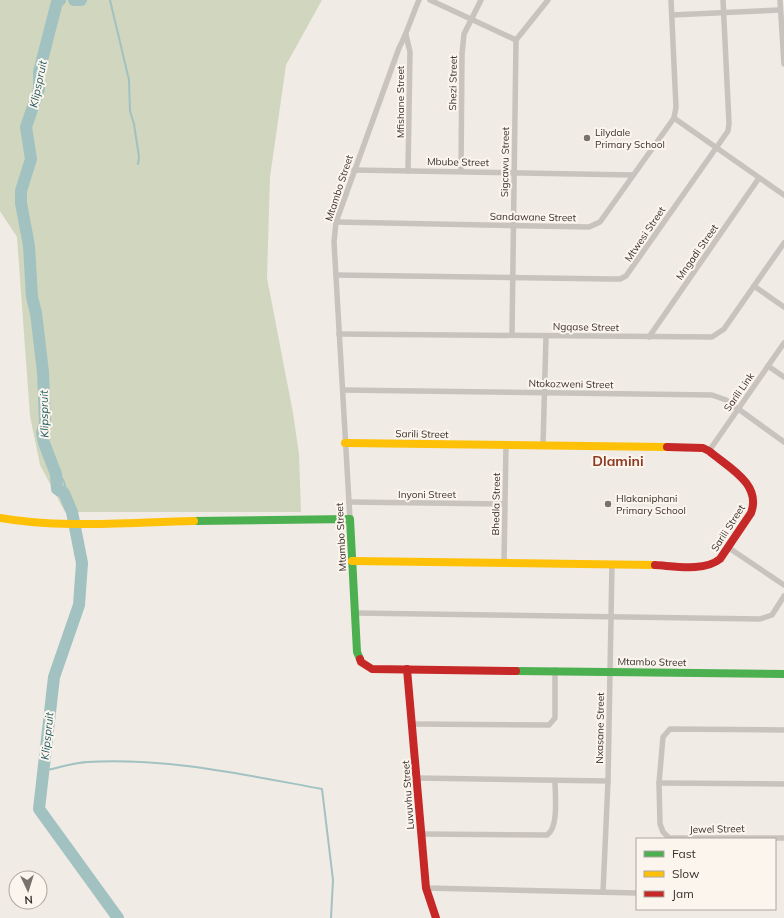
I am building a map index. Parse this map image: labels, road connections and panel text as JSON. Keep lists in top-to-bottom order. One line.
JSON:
{"streets":{"street":["Shezi Street","Mfishane Street","Mbube Street","Sigcawu Street","Mtambo Street","Sandawane Street","Mtwesi Street","Mngadi Street","Ngqase Street","Ntokozweni Street","Sarili Link","Sarili Street","Inyoni Street","Bhedla Street","Nxasane Street","Luvuvhu Street","Jewel Street"]},"crossings":[["Shezi Street","Mbube Street"],["Mfishane Street","Mbube Street"],["Mfishane Street","Mtambo Street"],["Mbube Street","Sigcawu Street"],["Mbube Street","Mtambo Street"],["Mbube Street","Sandawane Street"],["Sigcawu Street","Sandawane Street"],["Sigcawu Street","Mtwesi Street"],["Sigcawu Street","Ngqase Street"],["Mtambo Street","Sandawane Street"],["Mtambo Street","Mtwesi Street"],["Mtambo Street","Ngqase Street"],["Mtambo Street","Ntokozweni Street"],["Mtambo Street","Sarili Street"],["Mtambo Street","Inyoni Street"],["Mtambo Street","Nxasane Street"],["Mtambo Street","Luvuvhu Street"],["Mngadi Street","Ngqase Street"],["Ntokozweni Street","Sarili Link"],["Sarili Link","Sarili Street"],["Sarili Street","Bhedla Street"],["Sarili Street","Nxasane Street"],["Inyoni Street","Bhedla Street"]],"districts":["Dlamini"],"water":["Klipspruit"],"places":["Lilydale Primary School","Hlakaniphani Primary School"],"legend":["Fast","Slow","Jam"],"north":"bottom"}
